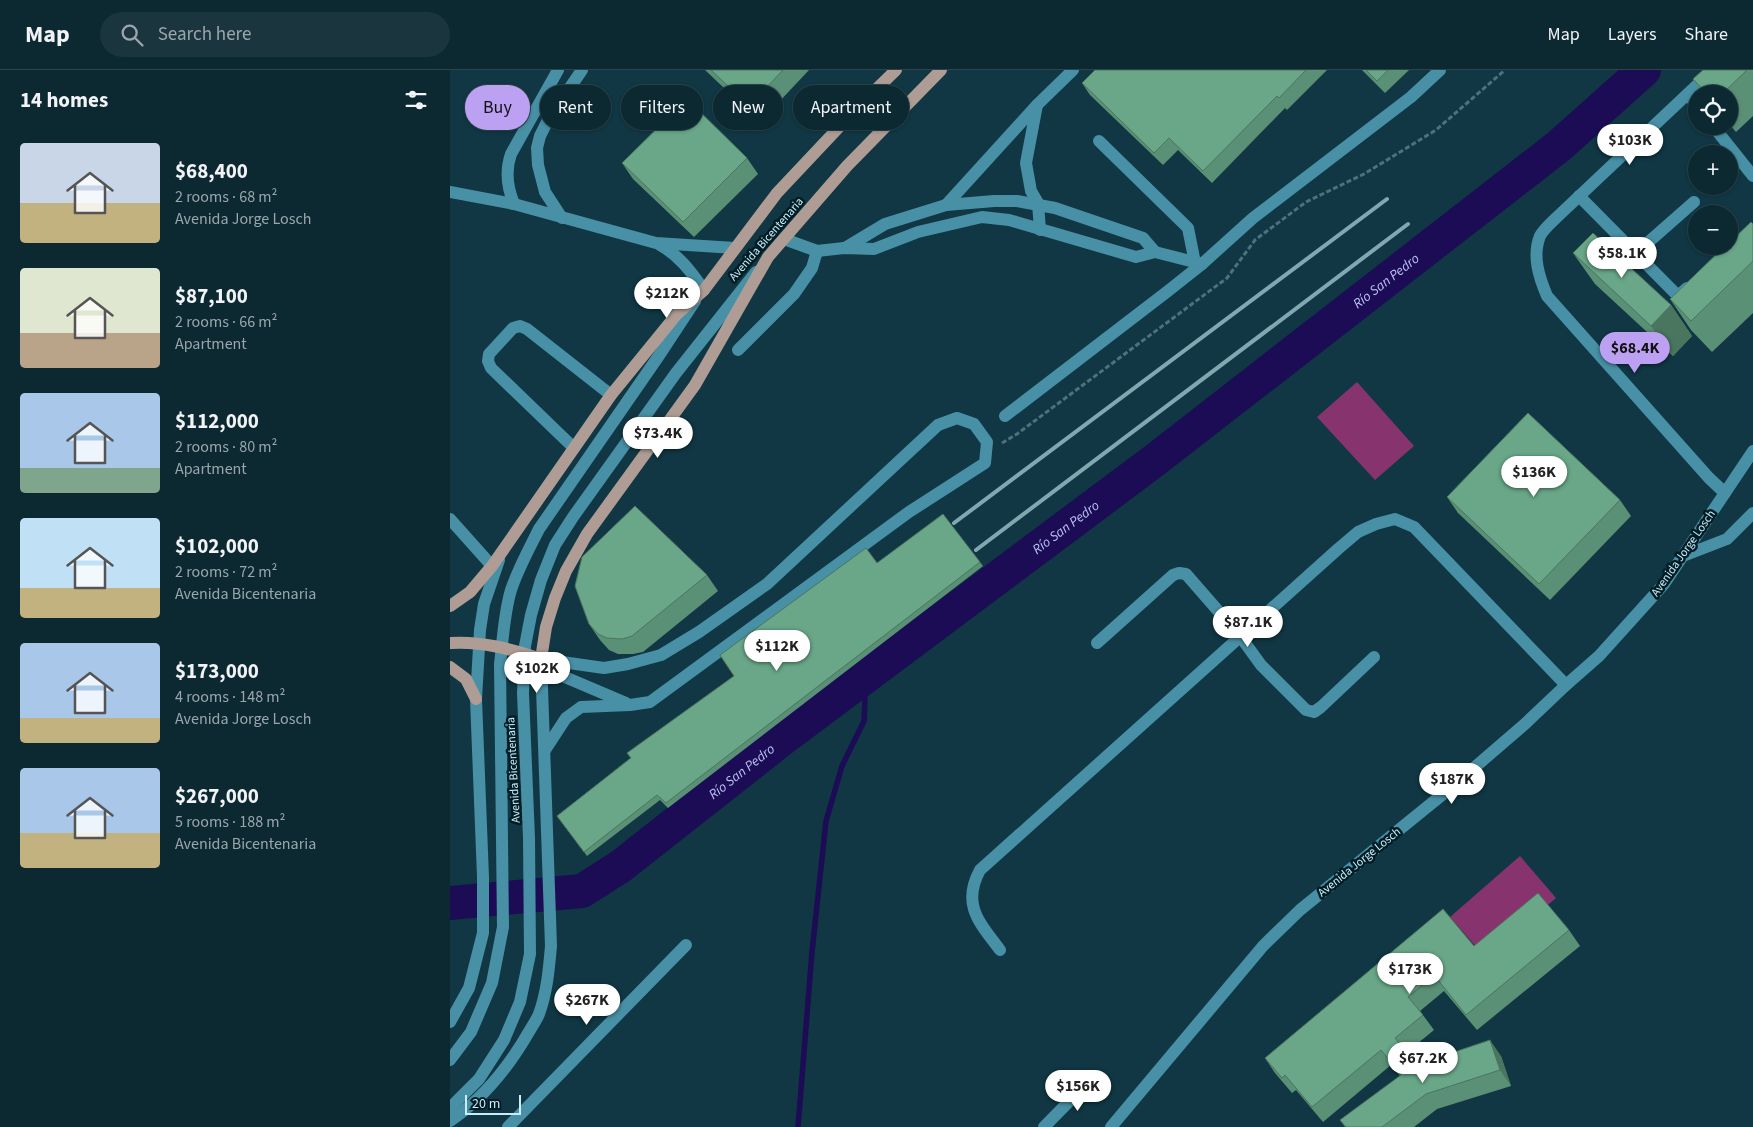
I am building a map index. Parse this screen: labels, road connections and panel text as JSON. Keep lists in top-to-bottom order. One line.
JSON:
{"streets":{"main road":["Avenida Bicentenaria"],"street":["Avenida Jorge Losch"]},"water":["Río San Pedro"],"scale_bar":"20 m","page":{"header":"Map","search":"Search here","nav":["Map","Layers","Share"],"heading":"14 homes","map_buttons":["+","−"],"chip":["Buy","Rent","Filters","New","Apartment"],"price":["$103K","$58.1K","$212K","$68.4K","$73.4K","$136K","$87.1K","$112K","$102K","$187K","$173K","$267K","$67.2K","$156K"],"list":[{"name":"$68,400","note":"2 rooms · 68 m² · Avenida Jorge Losch"},{"name":"$87,100","note":"2 rooms · 66 m² · Apartment"},{"name":"$112,000","note":"2 rooms · 80 m² · Apartment"},{"name":"$102,000","note":"2 rooms · 72 m² · Avenida Bicentenaria"},{"name":"$173,000","note":"4 rooms · 148 m² · Avenida Jorge Losch"},{"name":"$267,000","note":"5 rooms · 188 m² · Avenida Bicentenaria"}],"scale":"20 m"}}
